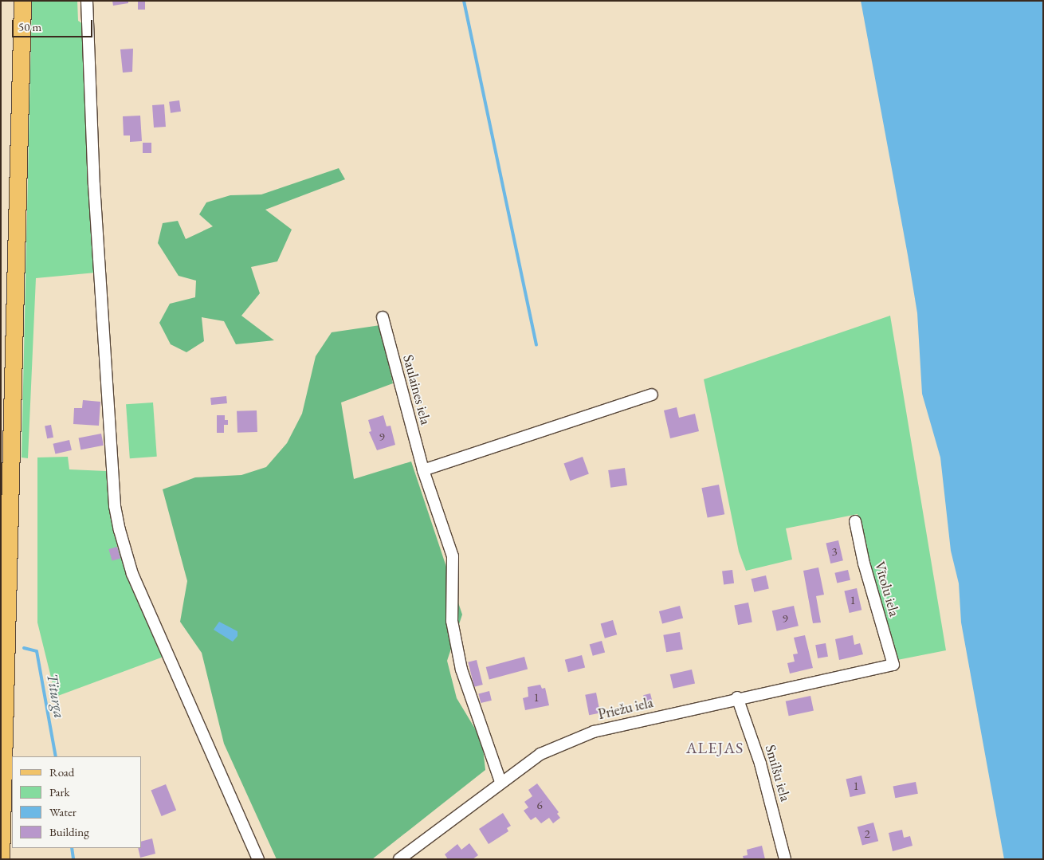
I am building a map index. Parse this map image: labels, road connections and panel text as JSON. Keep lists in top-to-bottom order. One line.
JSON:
{"streets":{"street":["Saulaines iela","Vītolu iela","Priežu iela","Smilšu iela"]},"crossings":[["Saulaines iela","Priežu iela"],["Vītolu iela","Priežu iela"],["Priežu iela","Smilšu iela"]],"districts":["ALEJAS"],"water":["Titurga"],"house_numbers":["9","3","1","9","1","1","6","2"],"legend":["Road","Park","Water","Building"],"scale_bar":"50 m"}
